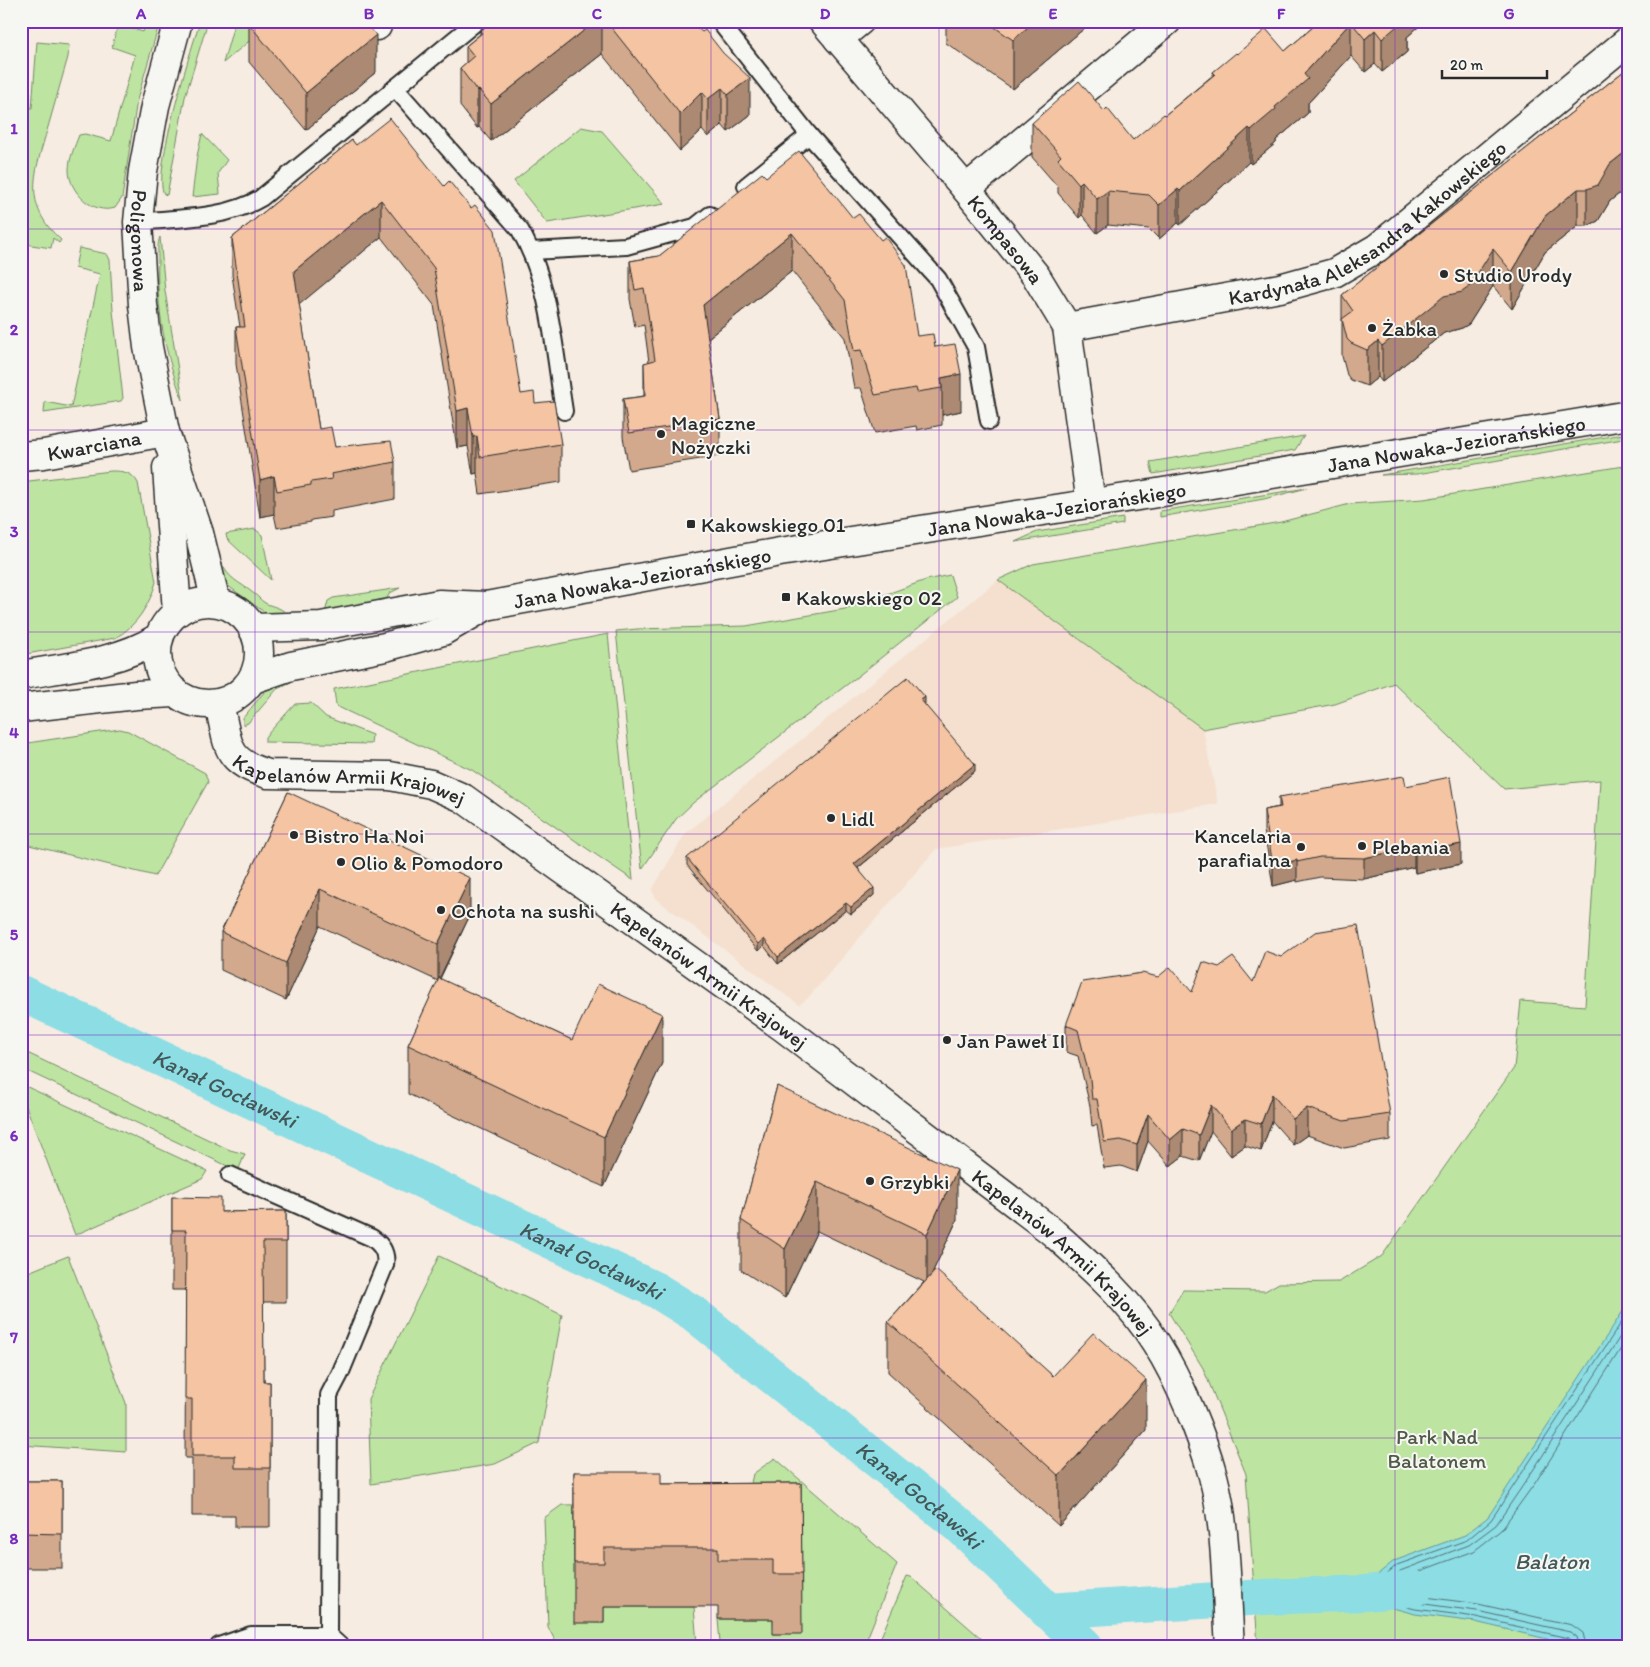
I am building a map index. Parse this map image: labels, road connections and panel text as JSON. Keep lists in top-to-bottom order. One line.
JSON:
{"streets":{"street":["Kardynała Aleksandra Kakowskiego","Poligonowa","Kompasowa","Jana Nowaka-Jeziorańskiego","Kwarciana","Kapelanów Armii Krajowej"]},"crossings":[["Kardynała Aleksandra Kakowskiego","Kompasowa"],["Poligonowa","Jana Nowaka-Jeziorańskiego"],["Poligonowa","Kwarciana"],["Poligonowa","Kapelanów Armii Krajowej"],["Kompasowa","Jana Nowaka-Jeziorańskiego"],["Jana Nowaka-Jeziorańskiego","Kapelanów Armii Krajowej"]],"water":["Kanał Gocławski","Balaton"],"parks":["Park Nad Balatonem"],"places":{"other":["Studio Urody","Żabka","Magiczne Nożyczki","Lidl","Bistro Ha Noi","Plebania","Kancelaria parafialna","Olio & Pomodoro","Ochota na sushi","Jan Paweł II","Grzybki"],"transit":["Kakowskiego 01","Kakowskiego 02"]},"scale_bar":"20 m","grid":{"columns":["A","B","C","D","E","F","G"],"rows":["1","2","3","4","5","6","7","8"]}}
